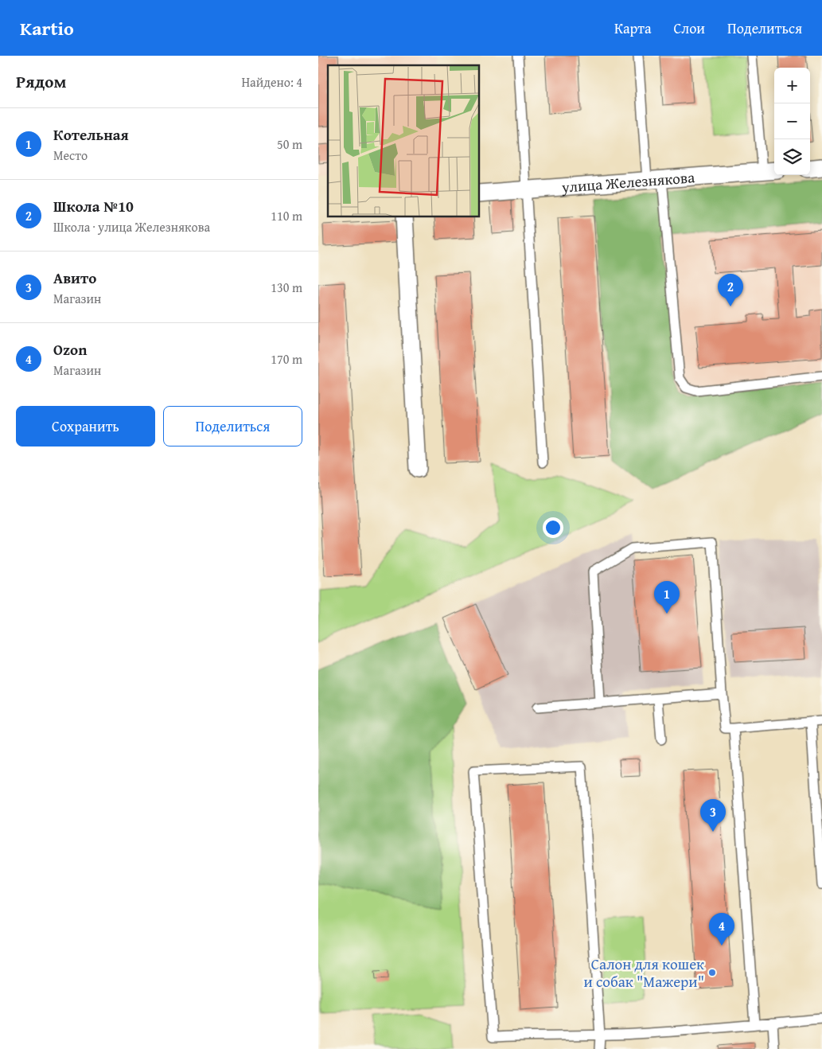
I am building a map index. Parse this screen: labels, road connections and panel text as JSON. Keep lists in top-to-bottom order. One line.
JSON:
{"streets":{"street":["улица Железнякова"]},"places":["Салон для кошек и собак \"Мажери\""],"page":{"header":"Kartio","nav":["Карта","Слои","Поделиться"],"heading":["Рядом","Найдено: 4"],"map_buttons":["+","−"],"list":[{"mark":"1","name":"Котельная","note":"Место","value":"50 m"},{"mark":"2","name":"Школа №10","note":"Школа · улица Железнякова","value":"110 m"},{"mark":"3","name":"Авито","note":"Магазин","value":"130 m"},{"mark":"4","name":"Ozon","note":"Магазин","value":"170 m"}],"pins":["2","1","3","4"],"buttons":["Сохранить","Поделиться"]}}
